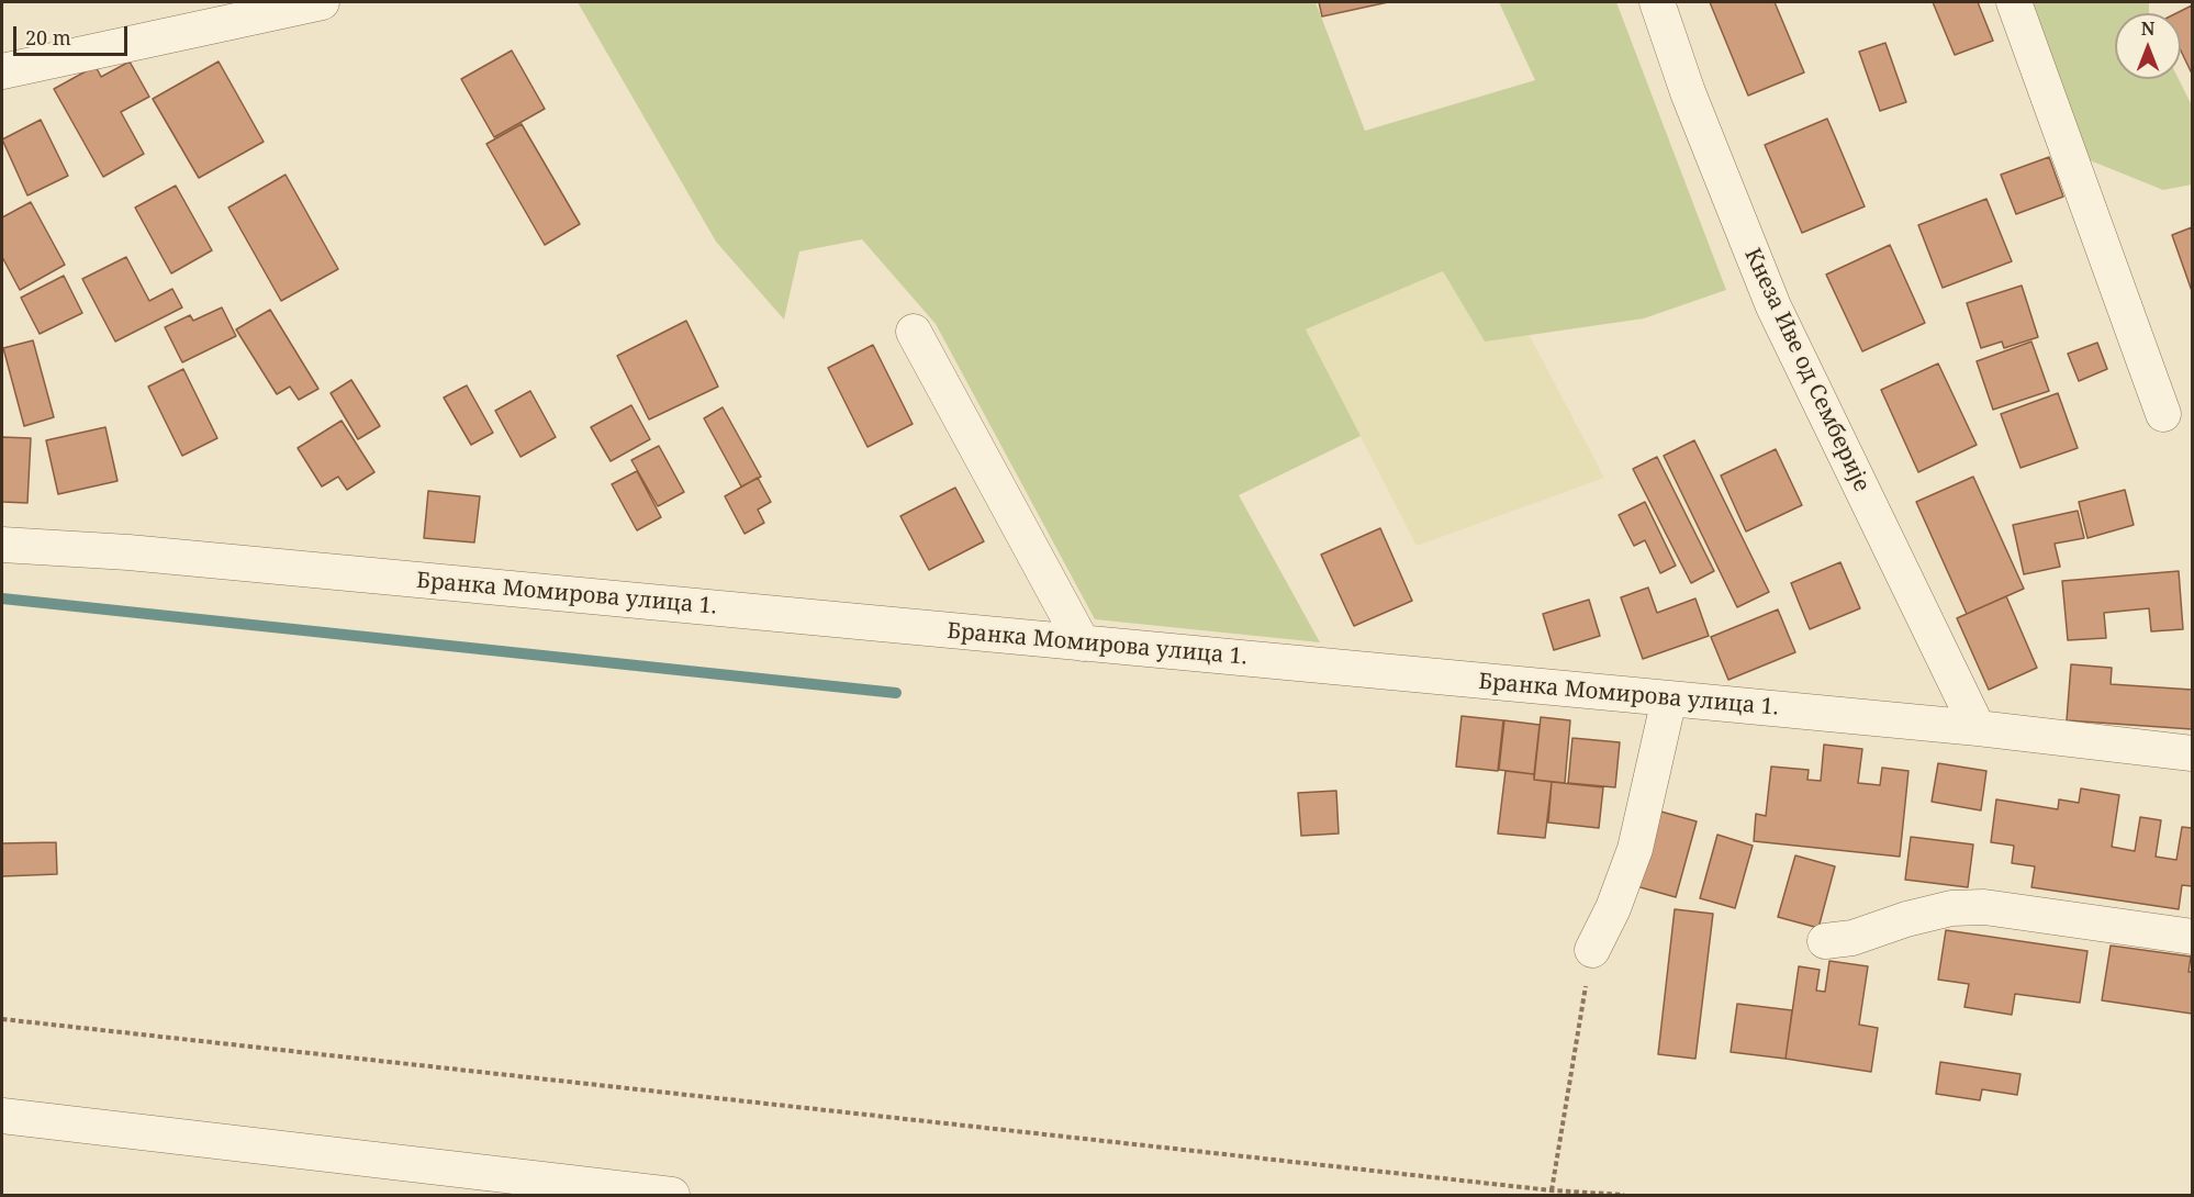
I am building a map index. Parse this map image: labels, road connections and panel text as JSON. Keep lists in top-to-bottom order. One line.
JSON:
{"streets":{"street":["Кнеза Иве од Семберије","Бранка Момирова улица 1."]},"crossings":[["Кнеза Иве од Семберије","Бранка Момирова улица 1."]],"scale_bar":"20 m","north":"top"}
